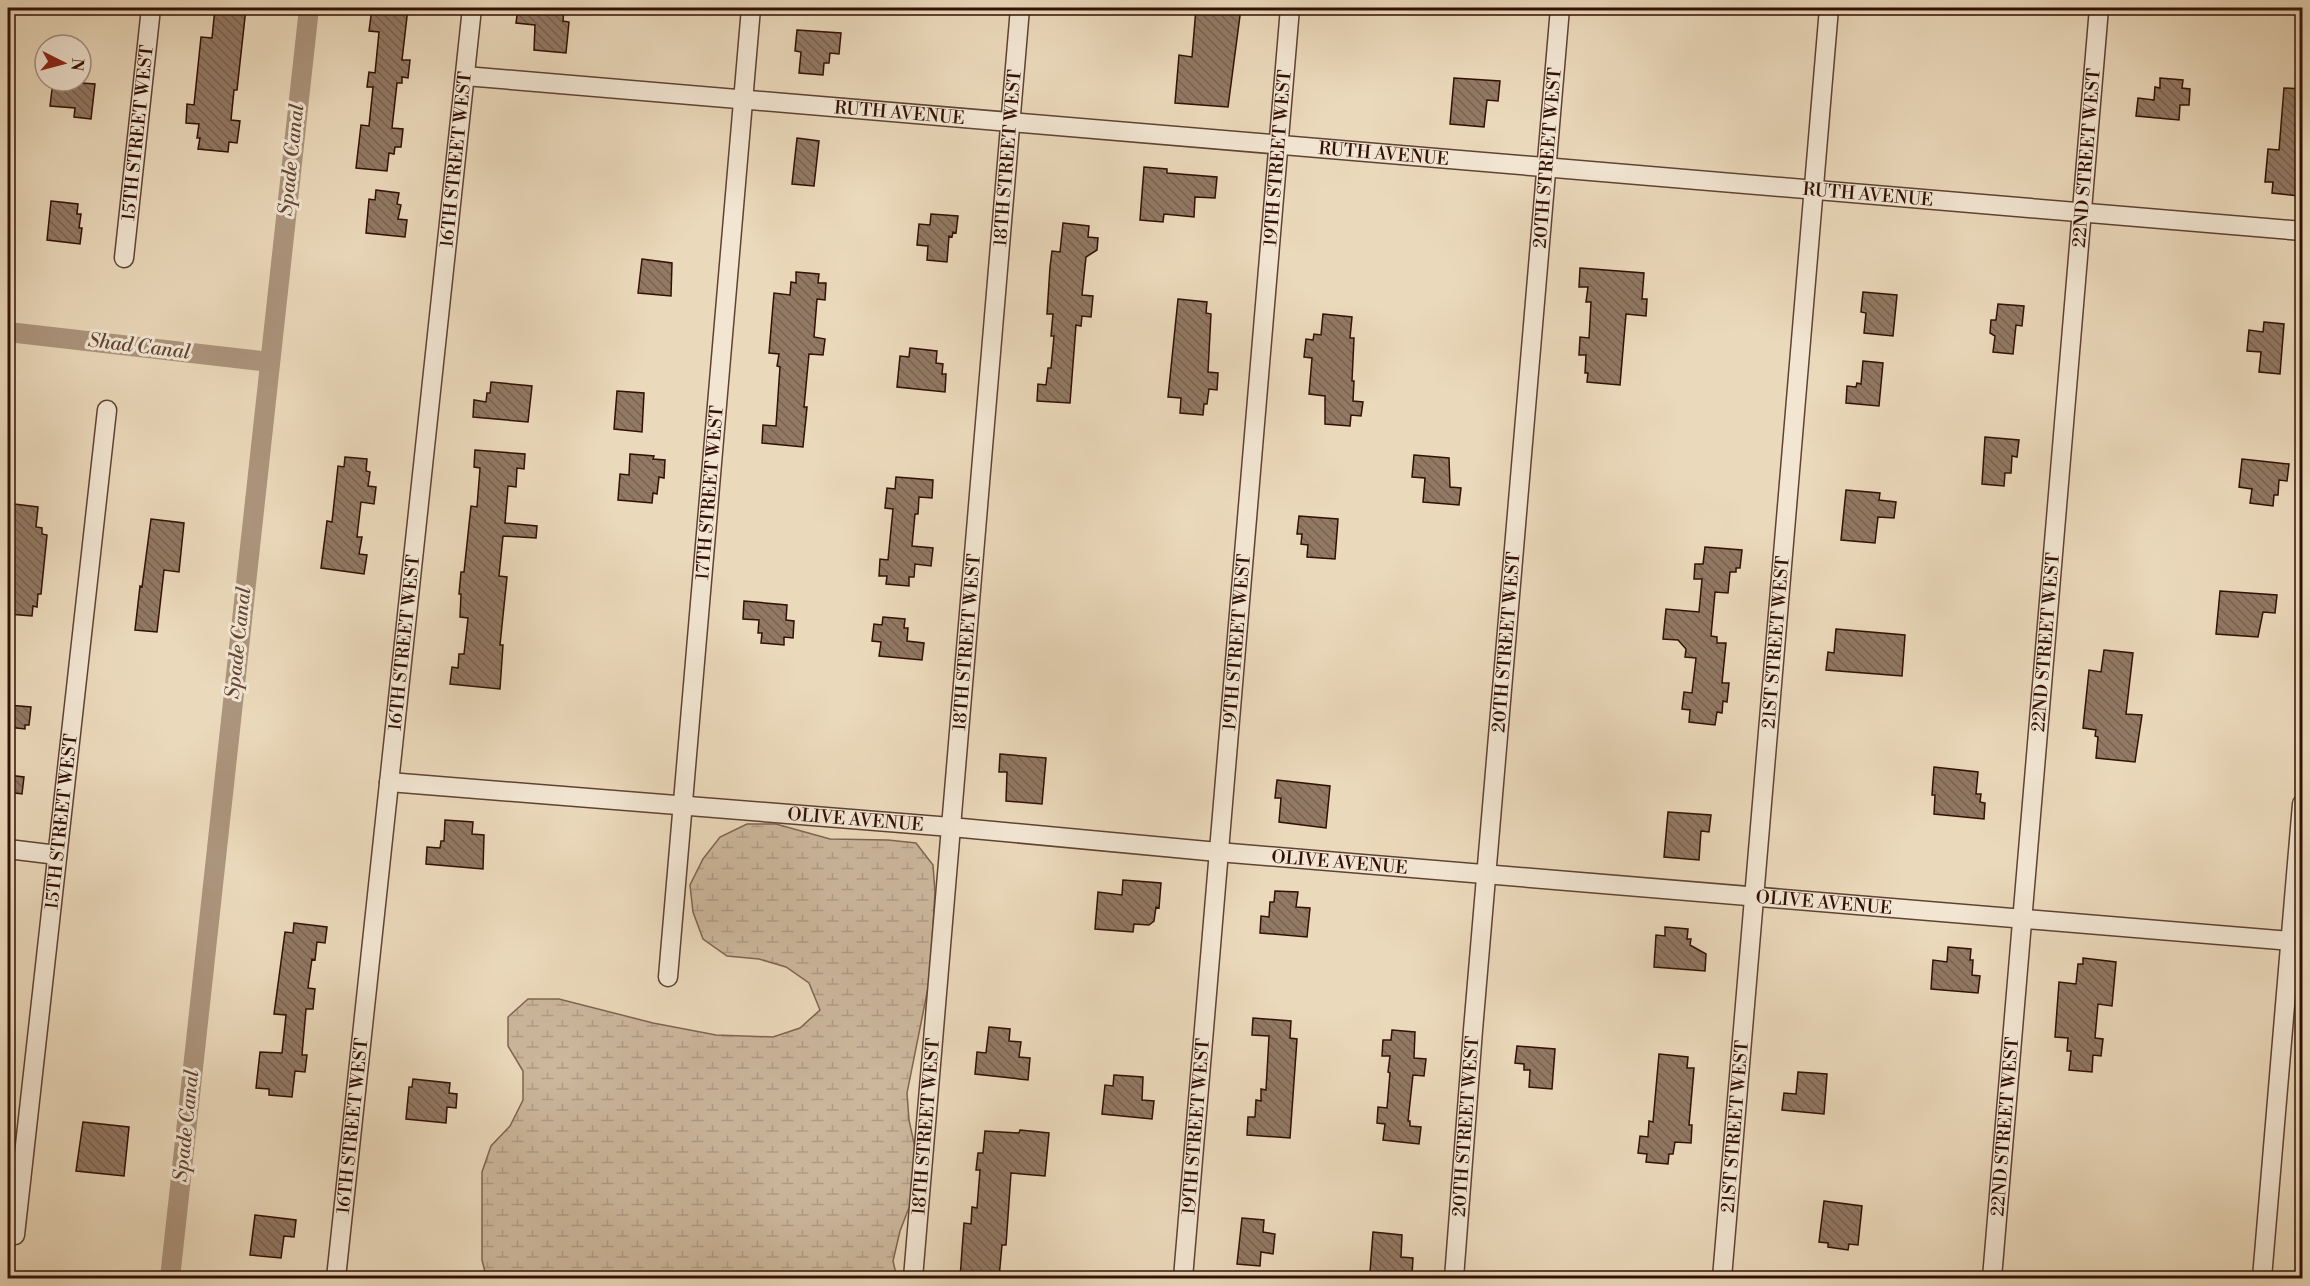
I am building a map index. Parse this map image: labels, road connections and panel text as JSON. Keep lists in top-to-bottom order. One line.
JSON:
{"streets":{"street":["RUTH AVENUE","15TH STREET WEST","18TH STREET WEST","19TH STREET WEST","20TH STREET WEST","22ND STREET WEST","16TH STREET WEST","17TH STREET WEST","21ST STREET WEST","OLIVE AVENUE"]},"crossings":[["RUTH AVENUE","18TH STREET WEST"],["RUTH AVENUE","19TH STREET WEST"],["RUTH AVENUE","20TH STREET WEST"],["RUTH AVENUE","22ND STREET WEST"],["RUTH AVENUE","16TH STREET WEST"],["RUTH AVENUE","17TH STREET WEST"],["RUTH AVENUE","21ST STREET WEST"],["18TH STREET WEST","OLIVE AVENUE"],["19TH STREET WEST","OLIVE AVENUE"],["20TH STREET WEST","OLIVE AVENUE"],["22ND STREET WEST","OLIVE AVENUE"],["16TH STREET WEST","OLIVE AVENUE"],["17TH STREET WEST","OLIVE AVENUE"],["21ST STREET WEST","OLIVE AVENUE"]],"water":["Spade Canal","Shad Canal"],"north":"right"}
